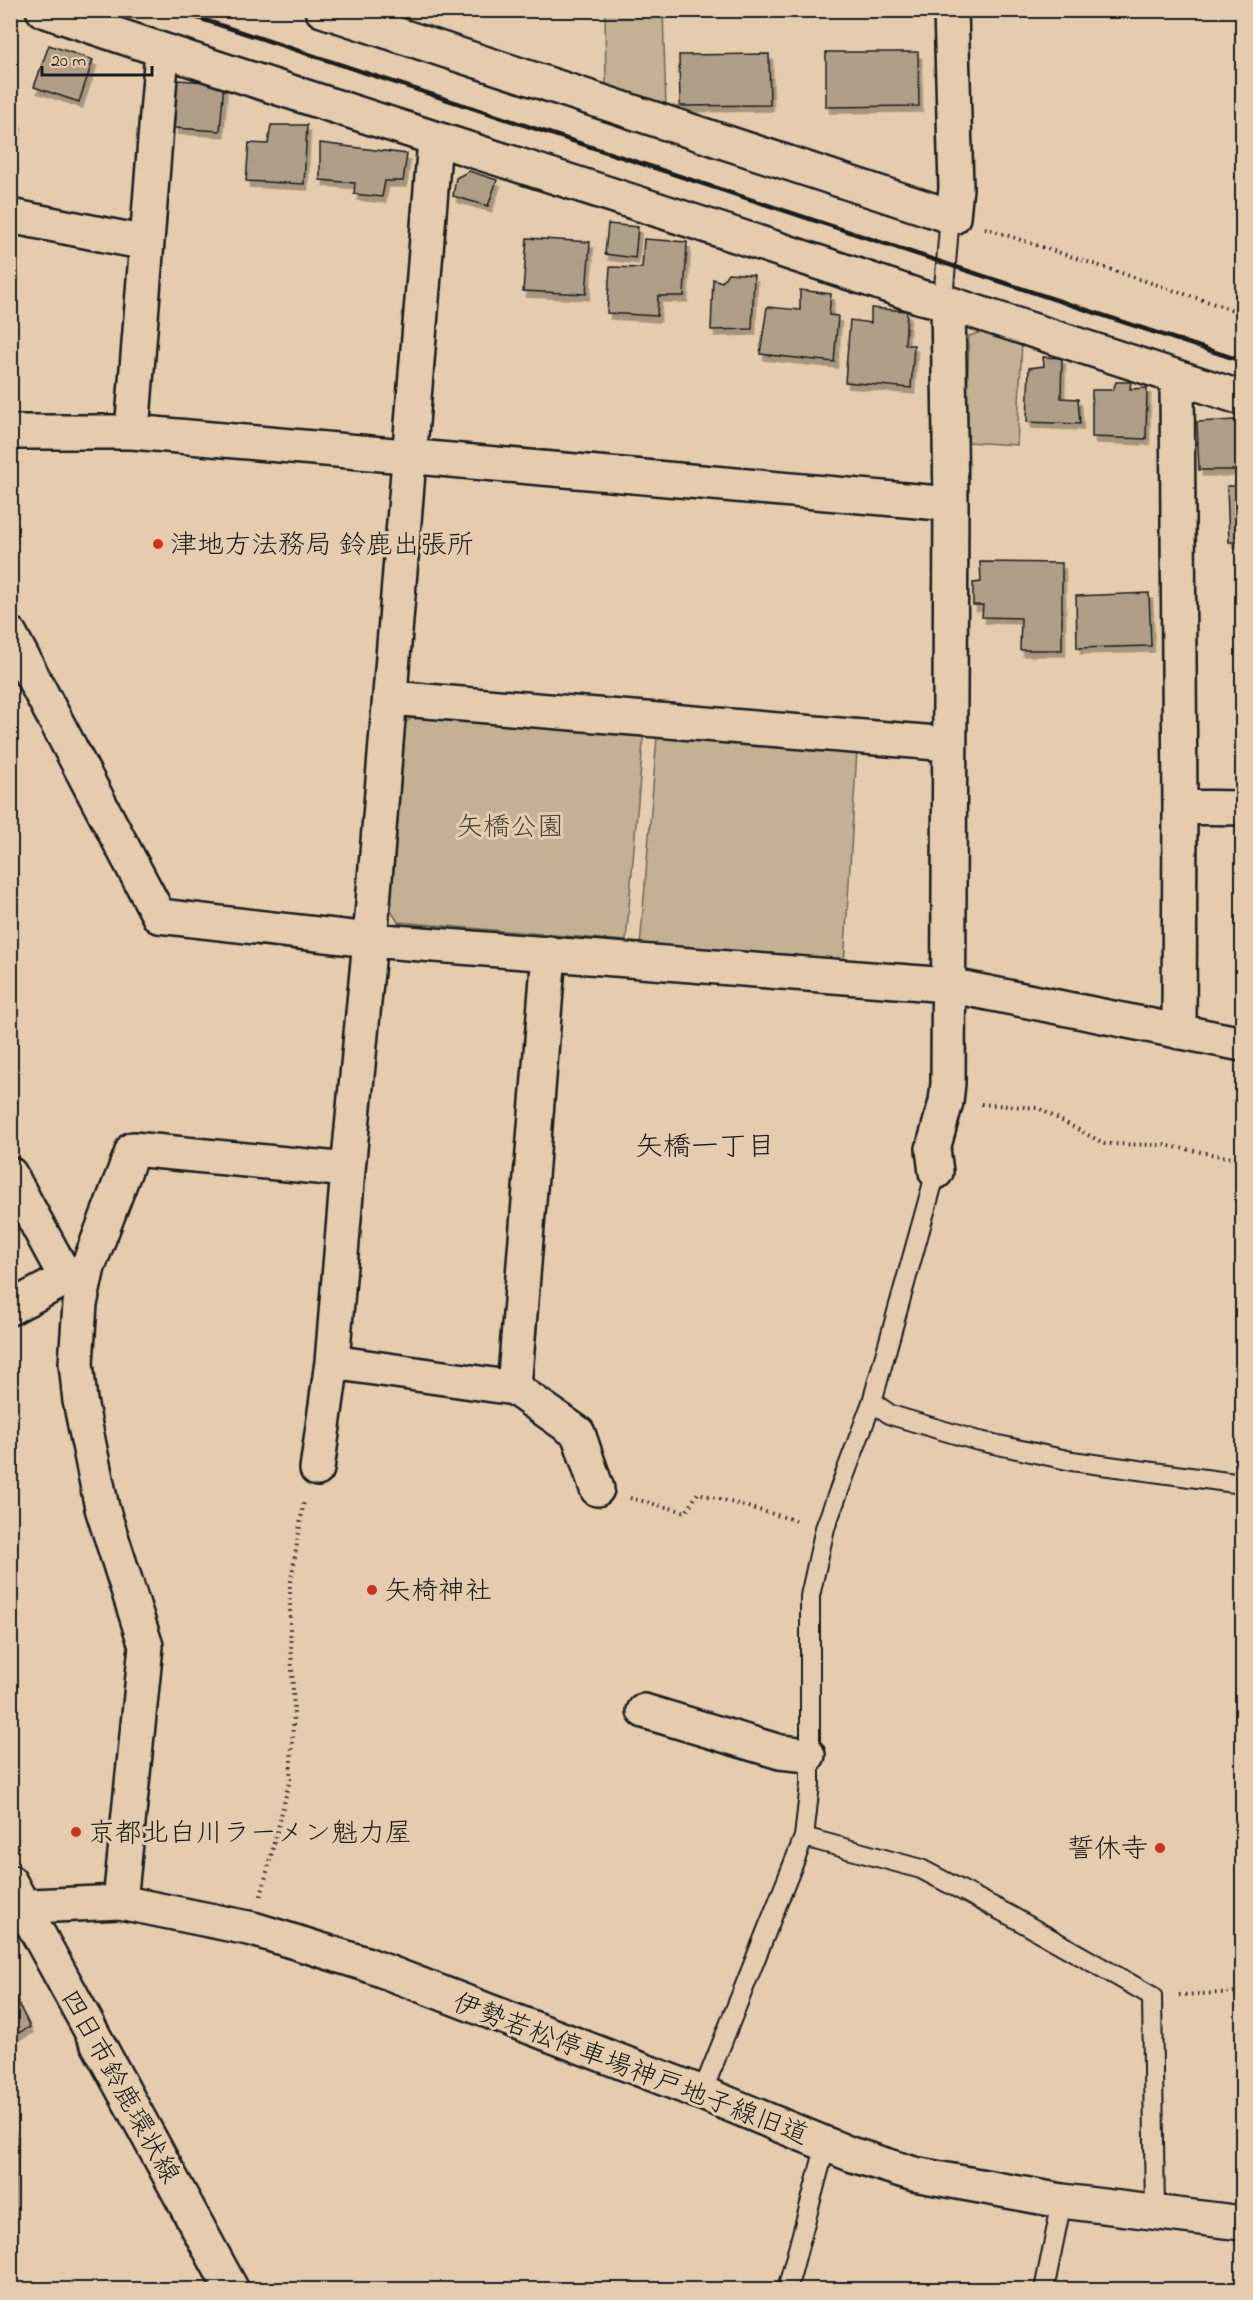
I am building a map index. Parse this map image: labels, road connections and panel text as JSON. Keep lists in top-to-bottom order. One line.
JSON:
{"streets":{"street":["伊勢若松停車場神戸地子線旧道","四日市鈴鹿環状線"]},"crossings":[["伊勢若松停車場神戸地子線旧道","四日市鈴鹿環状線"]],"districts":["矢橋一丁目"],"parks":["矢橋公園"],"places":["津地方法務局 鈴鹿出張所","矢椅神社","京都北白川ラーメン魁力屋","誓休寺"],"scale_bar":"20 m"}
